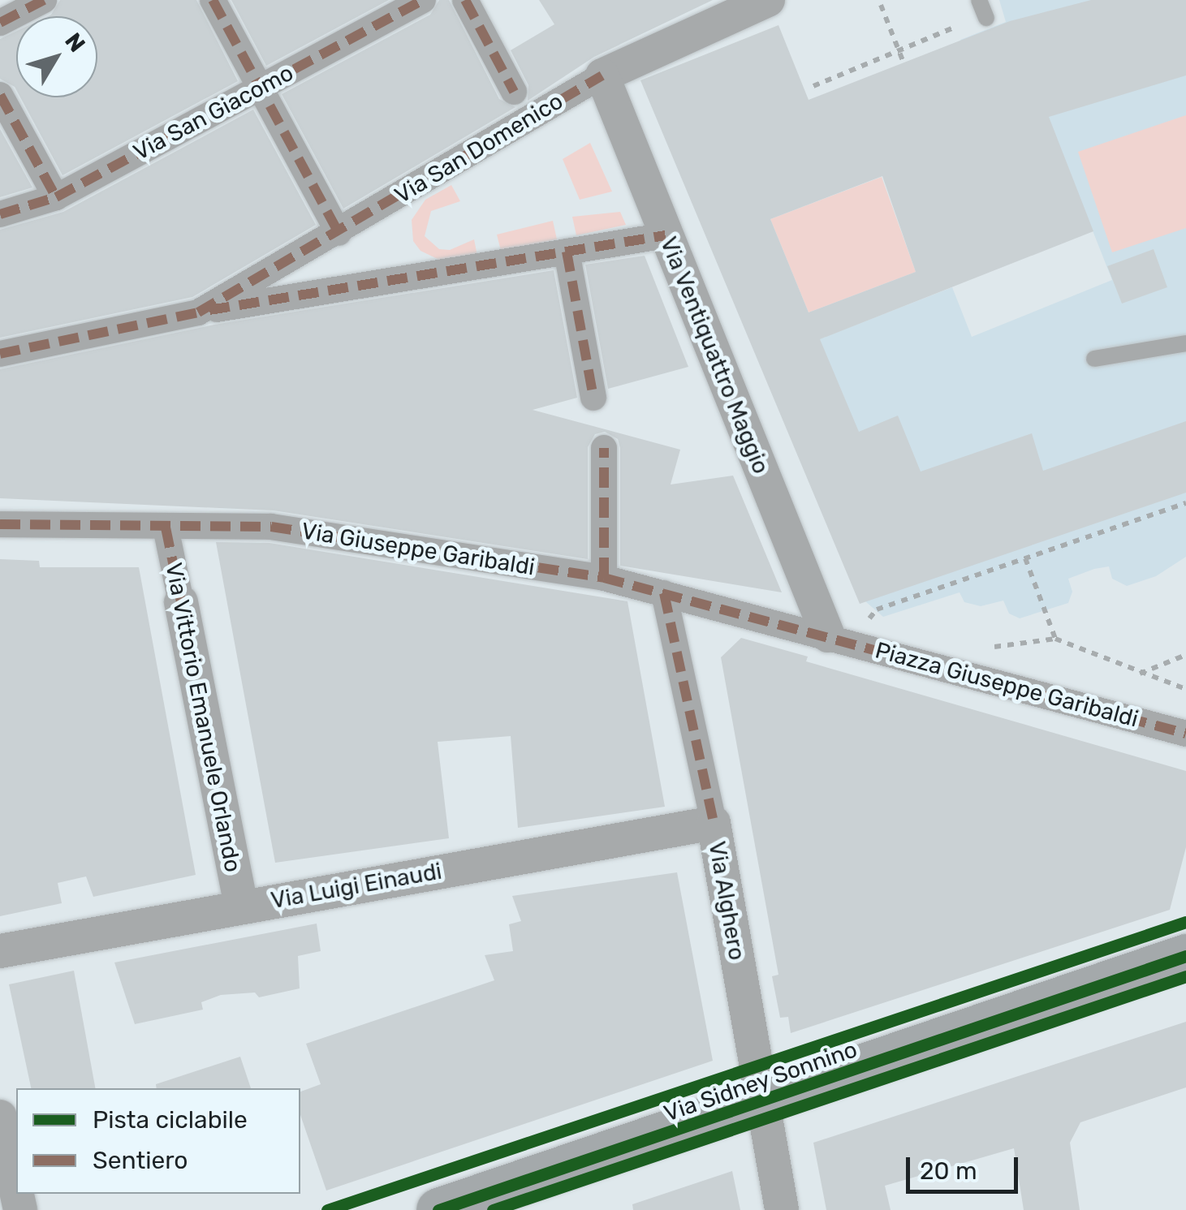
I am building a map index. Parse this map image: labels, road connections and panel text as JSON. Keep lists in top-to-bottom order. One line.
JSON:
{"streets":{"main road":["Via Sidney Sonnino"],"street":["Via San Giacomo","Via San Domenico","Via Ventiquattro Maggio","Via Giuseppe Garibaldi","Piazza Giuseppe Garibaldi","Via Vittorio Emanuele Orlando","Via Luigi Einaudi","Via Alghero"]},"crossings":[["Via San Domenico","Via Ventiquattro Maggio"],["Via Ventiquattro Maggio","Via Giuseppe Garibaldi"],["Via Ventiquattro Maggio","Piazza Giuseppe Garibaldi"],["Via Giuseppe Garibaldi","Piazza Giuseppe Garibaldi"],["Via Giuseppe Garibaldi","Via Vittorio Emanuele Orlando"],["Via Giuseppe Garibaldi","Via Alghero"],["Via Vittorio Emanuele Orlando","Via Luigi Einaudi"],["Via Luigi Einaudi","Via Alghero"],["Via Alghero","Via Sidney Sonnino"]],"legend":["Pista ciclabile","Sentiero"],"scale_bar":"20 m","north":"top right"}
